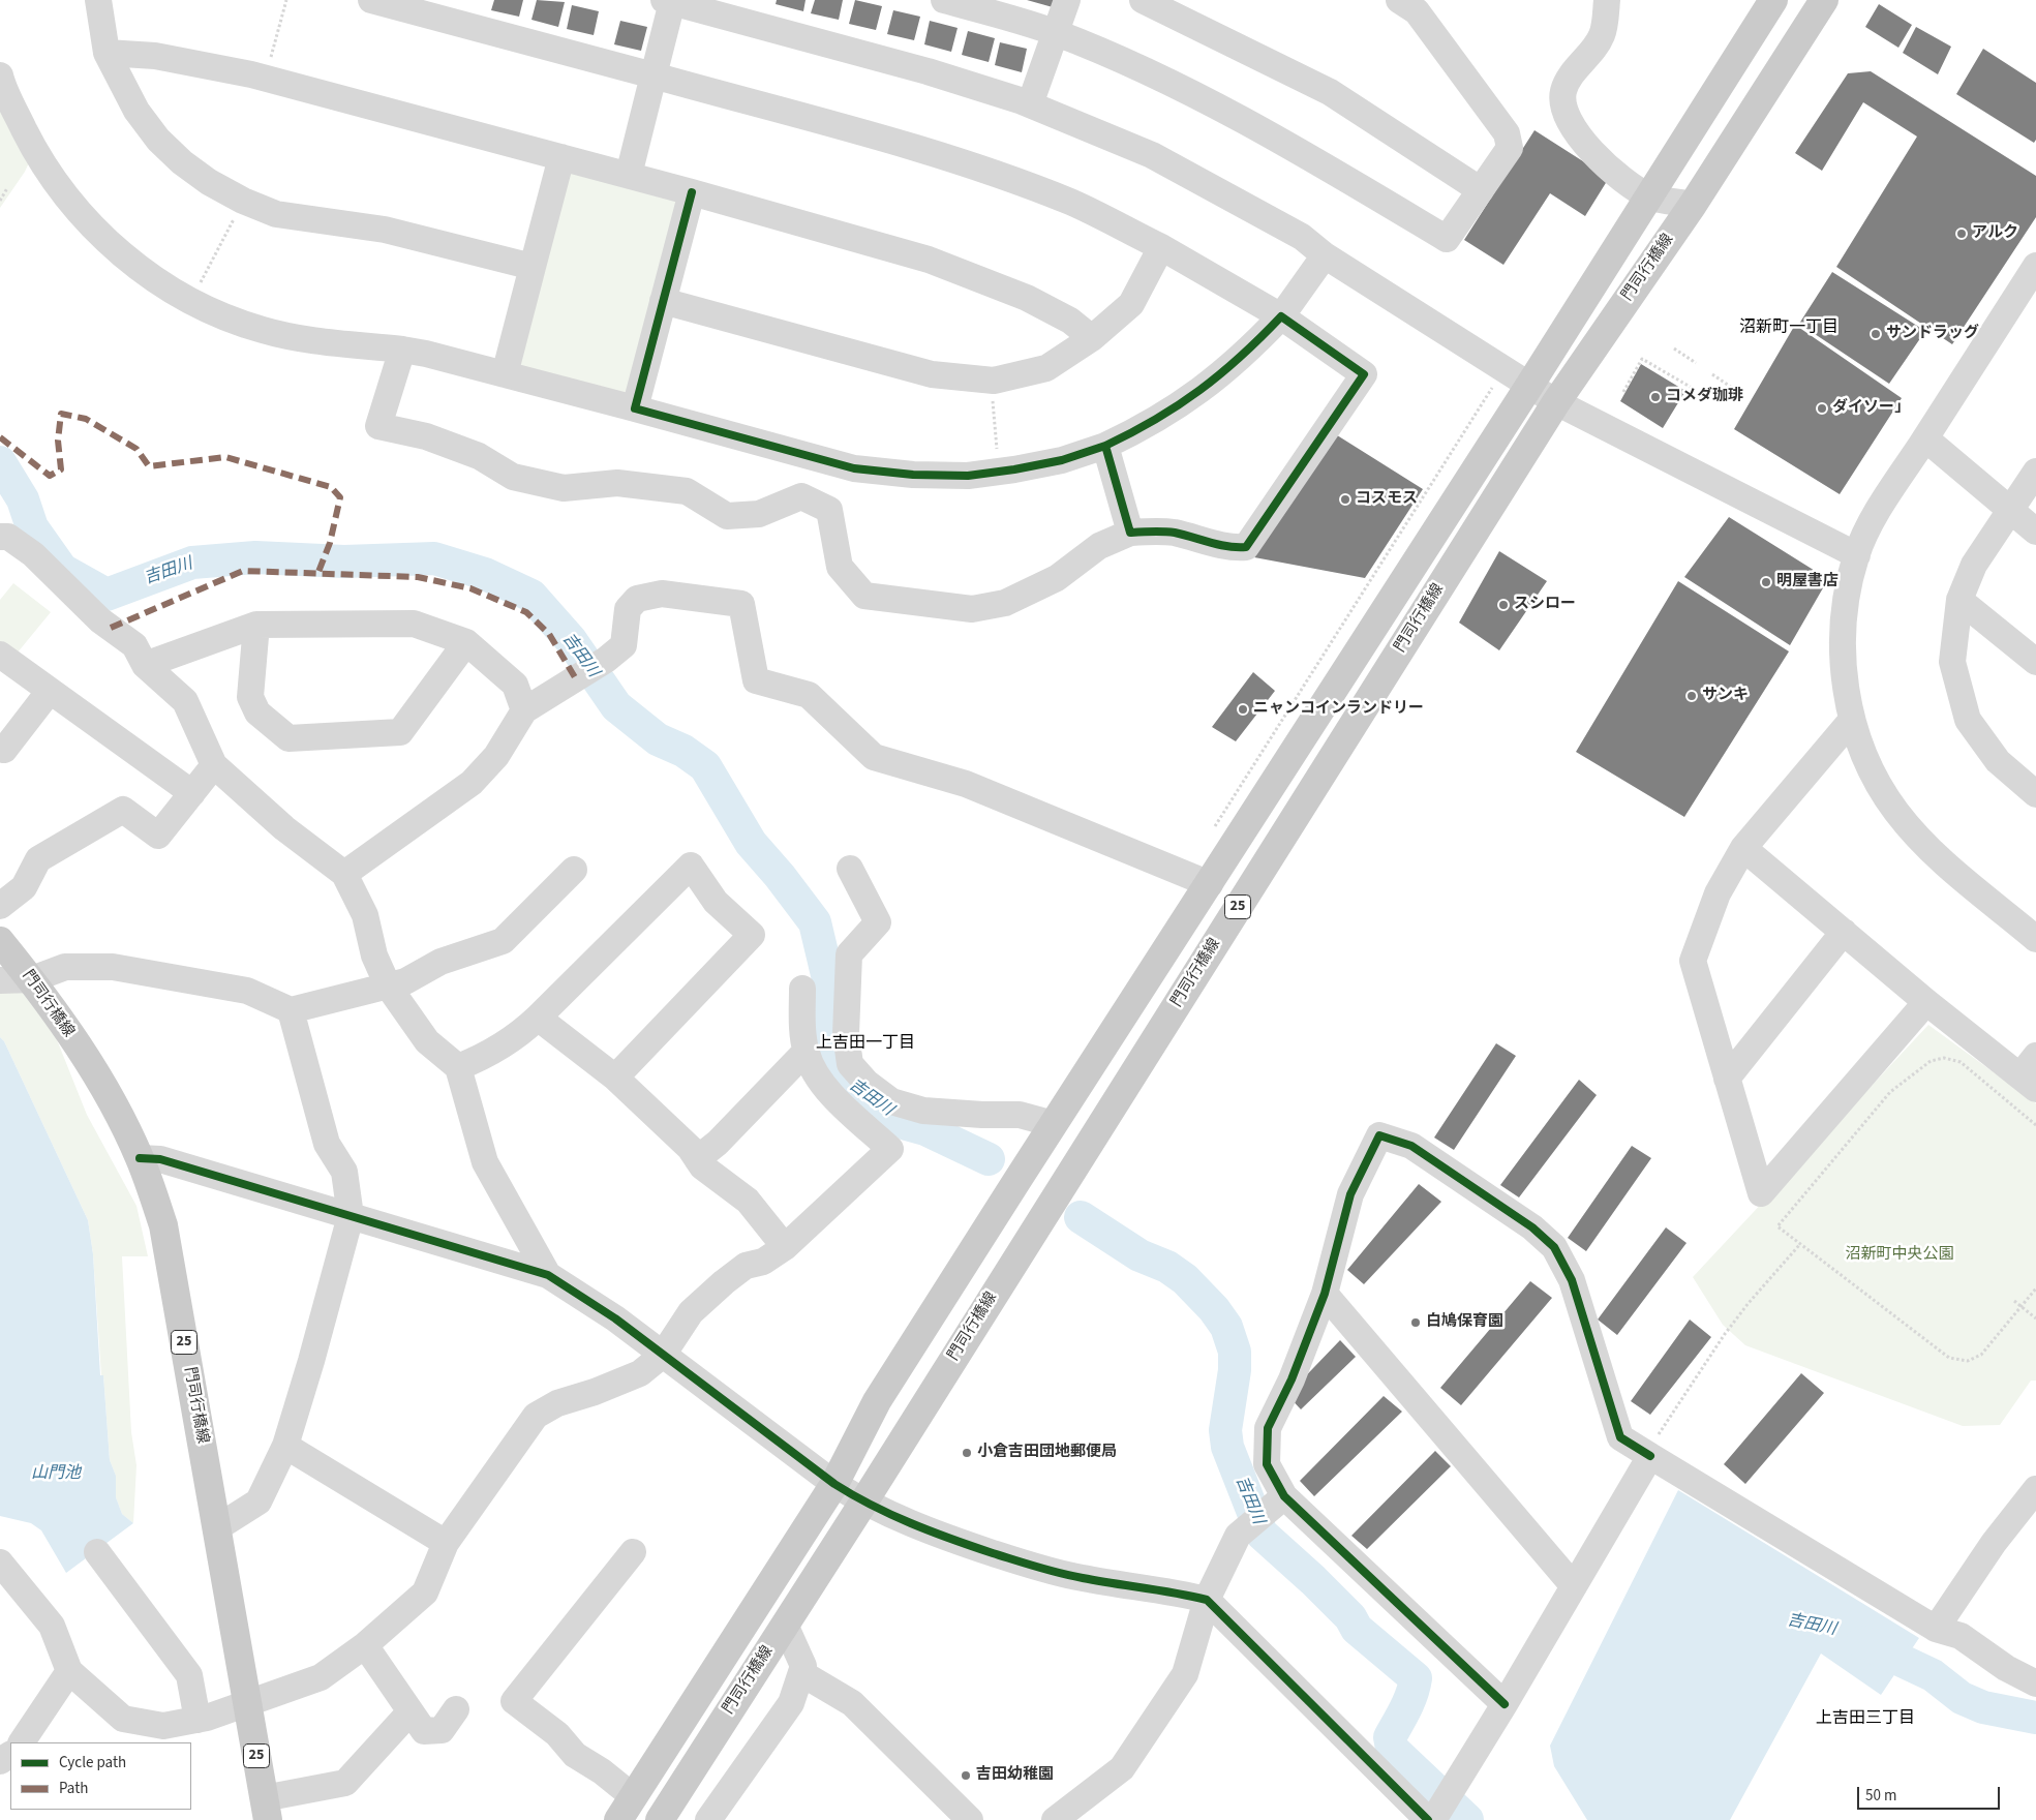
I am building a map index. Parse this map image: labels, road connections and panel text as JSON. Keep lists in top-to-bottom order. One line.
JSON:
{"streets":{"main road":["門司行橋線","25"]},"districts":["沼新町一丁目","上吉田一丁目","上吉田三丁目"],"water":["吉田川","山門池"],"parks":["沼新町中央公園"],"places":["アルク","サンドラッグ","コメダ珈琲","ダイソー」","コスモス","明屋書店","スシロー","サンキ","ニャンコインランドリー","白鳩保育園","小倉吉田団地郵便局","吉田幼稚園"],"legend":["Cycle path","Path"],"scale_bar":"50 m"}
